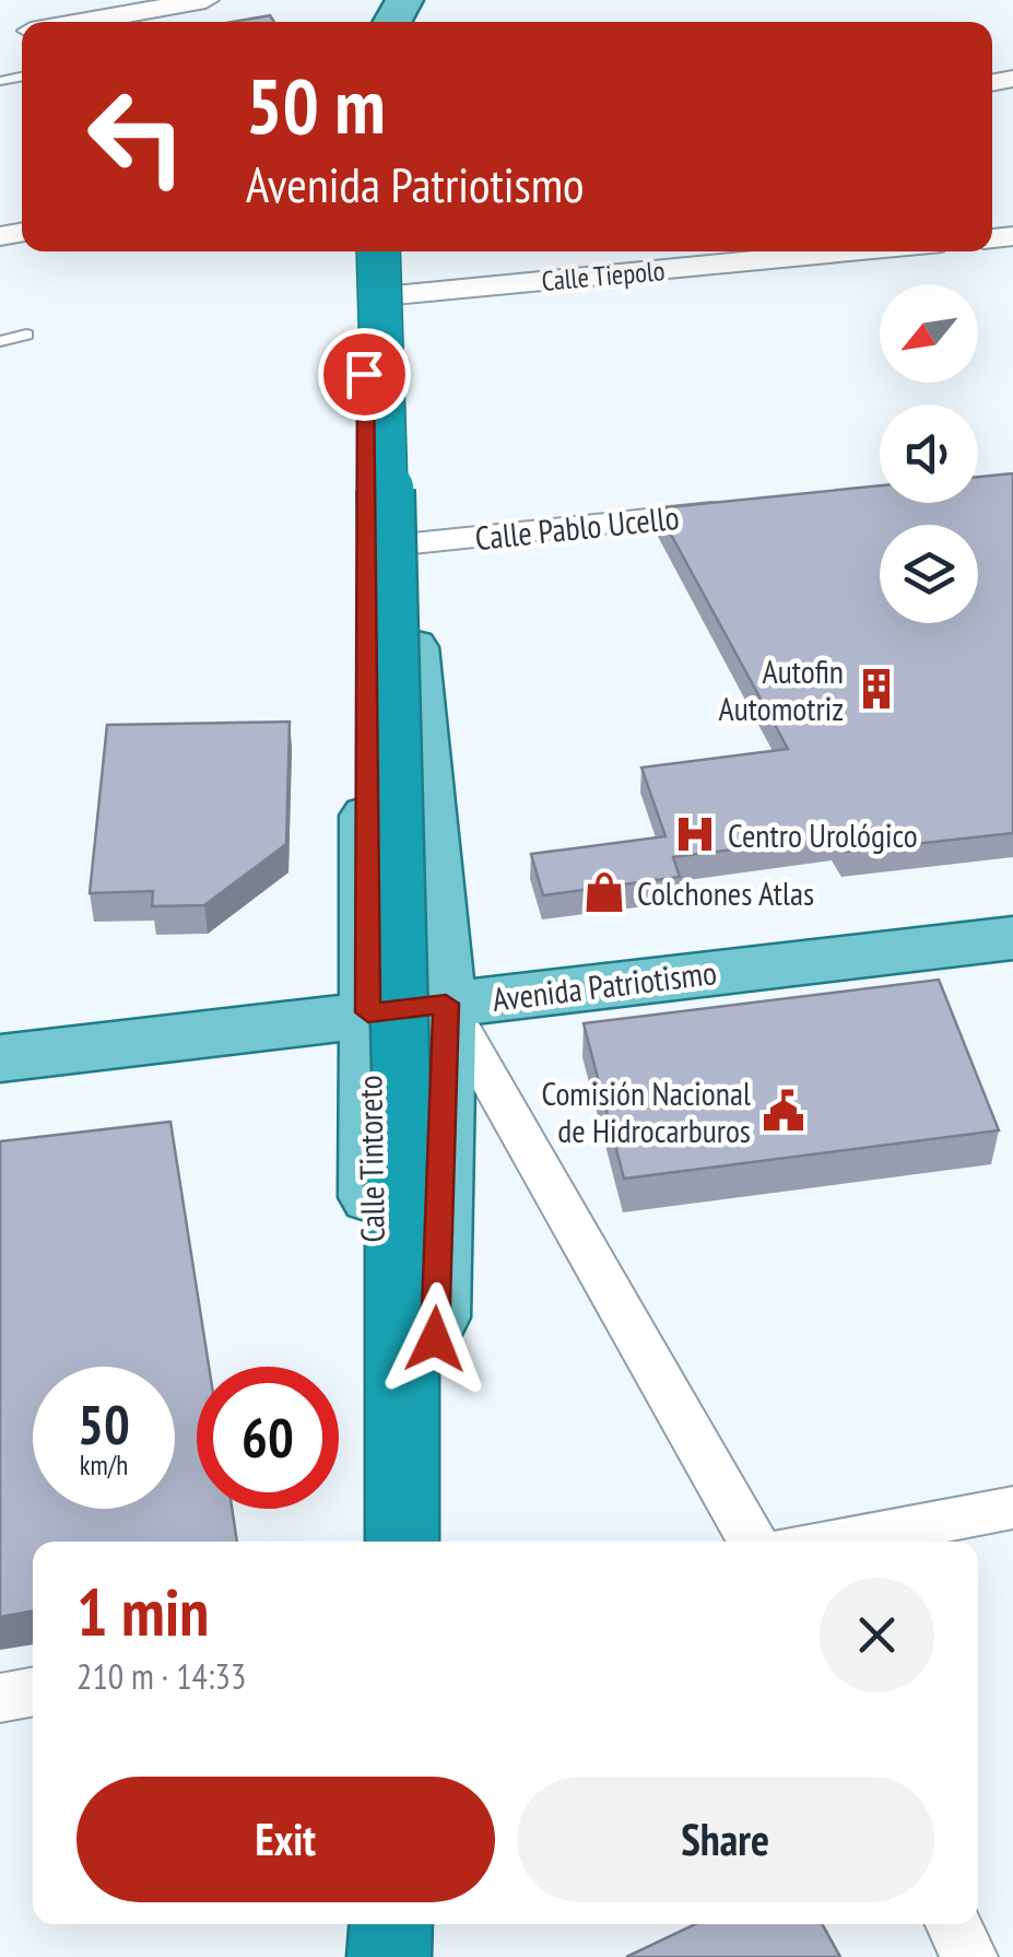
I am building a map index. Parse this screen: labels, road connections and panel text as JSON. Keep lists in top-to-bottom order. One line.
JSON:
{"streets":{"main road":["Avenida Patriotismo","Calle Tintoreto"],"street":["Calle Tiepolo","Calle Pablo Ucello"]},"crossings":[["Calle Tiepolo","Calle Tintoreto"],["Calle Pablo Ucello","Calle Tintoreto"],["Avenida Patriotismo","Calle Tintoreto"]],"places":{"building":["Autofin Automotriz"],"hospital":["Centro Urológico"],"shop":["Colchones Atlas"],"public building":["Comisión Nacional de Hidrocarburos"]},"north":"bottom left","page":{"turn":["50 m","Avenida Patriotismo"],"speed":"50 km/h","limit":"60","heading":["1 min","210 m · 14:33"],"buttons":["Exit","Share"]}}
